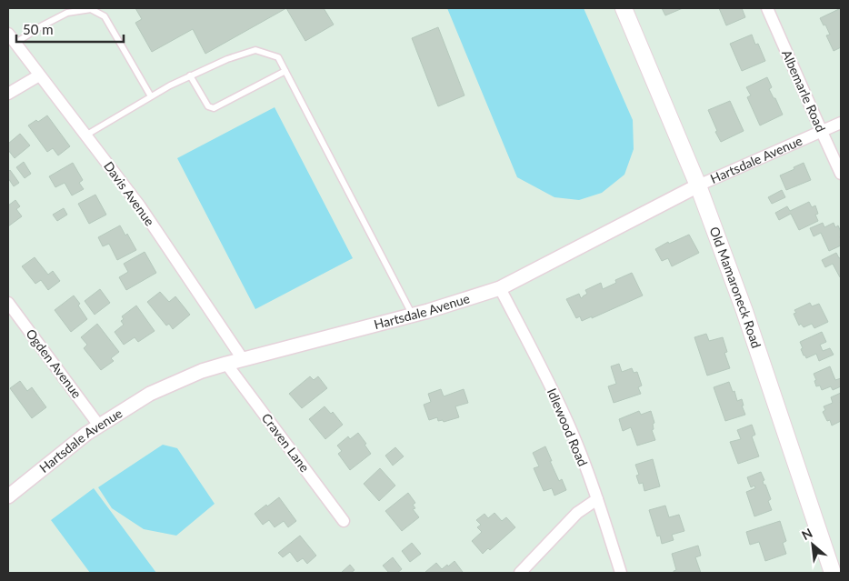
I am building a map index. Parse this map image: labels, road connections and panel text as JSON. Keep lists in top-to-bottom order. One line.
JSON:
{"streets":{"main road":["Old Mamaroneck Road"],"street":["Albemarle Road","Hartsdale Avenue","Davis Avenue","Ogden Avenue","Idlewood Road","Craven Lane"]},"crossings":[["Albemarle Road","Hartsdale Avenue"],["Hartsdale Avenue","Davis Avenue"],["Hartsdale Avenue","Old Mamaroneck Road"],["Hartsdale Avenue","Ogden Avenue"],["Hartsdale Avenue","Idlewood Road"],["Hartsdale Avenue","Craven Lane"]],"scale_bar":"50 m","north":"top left"}
